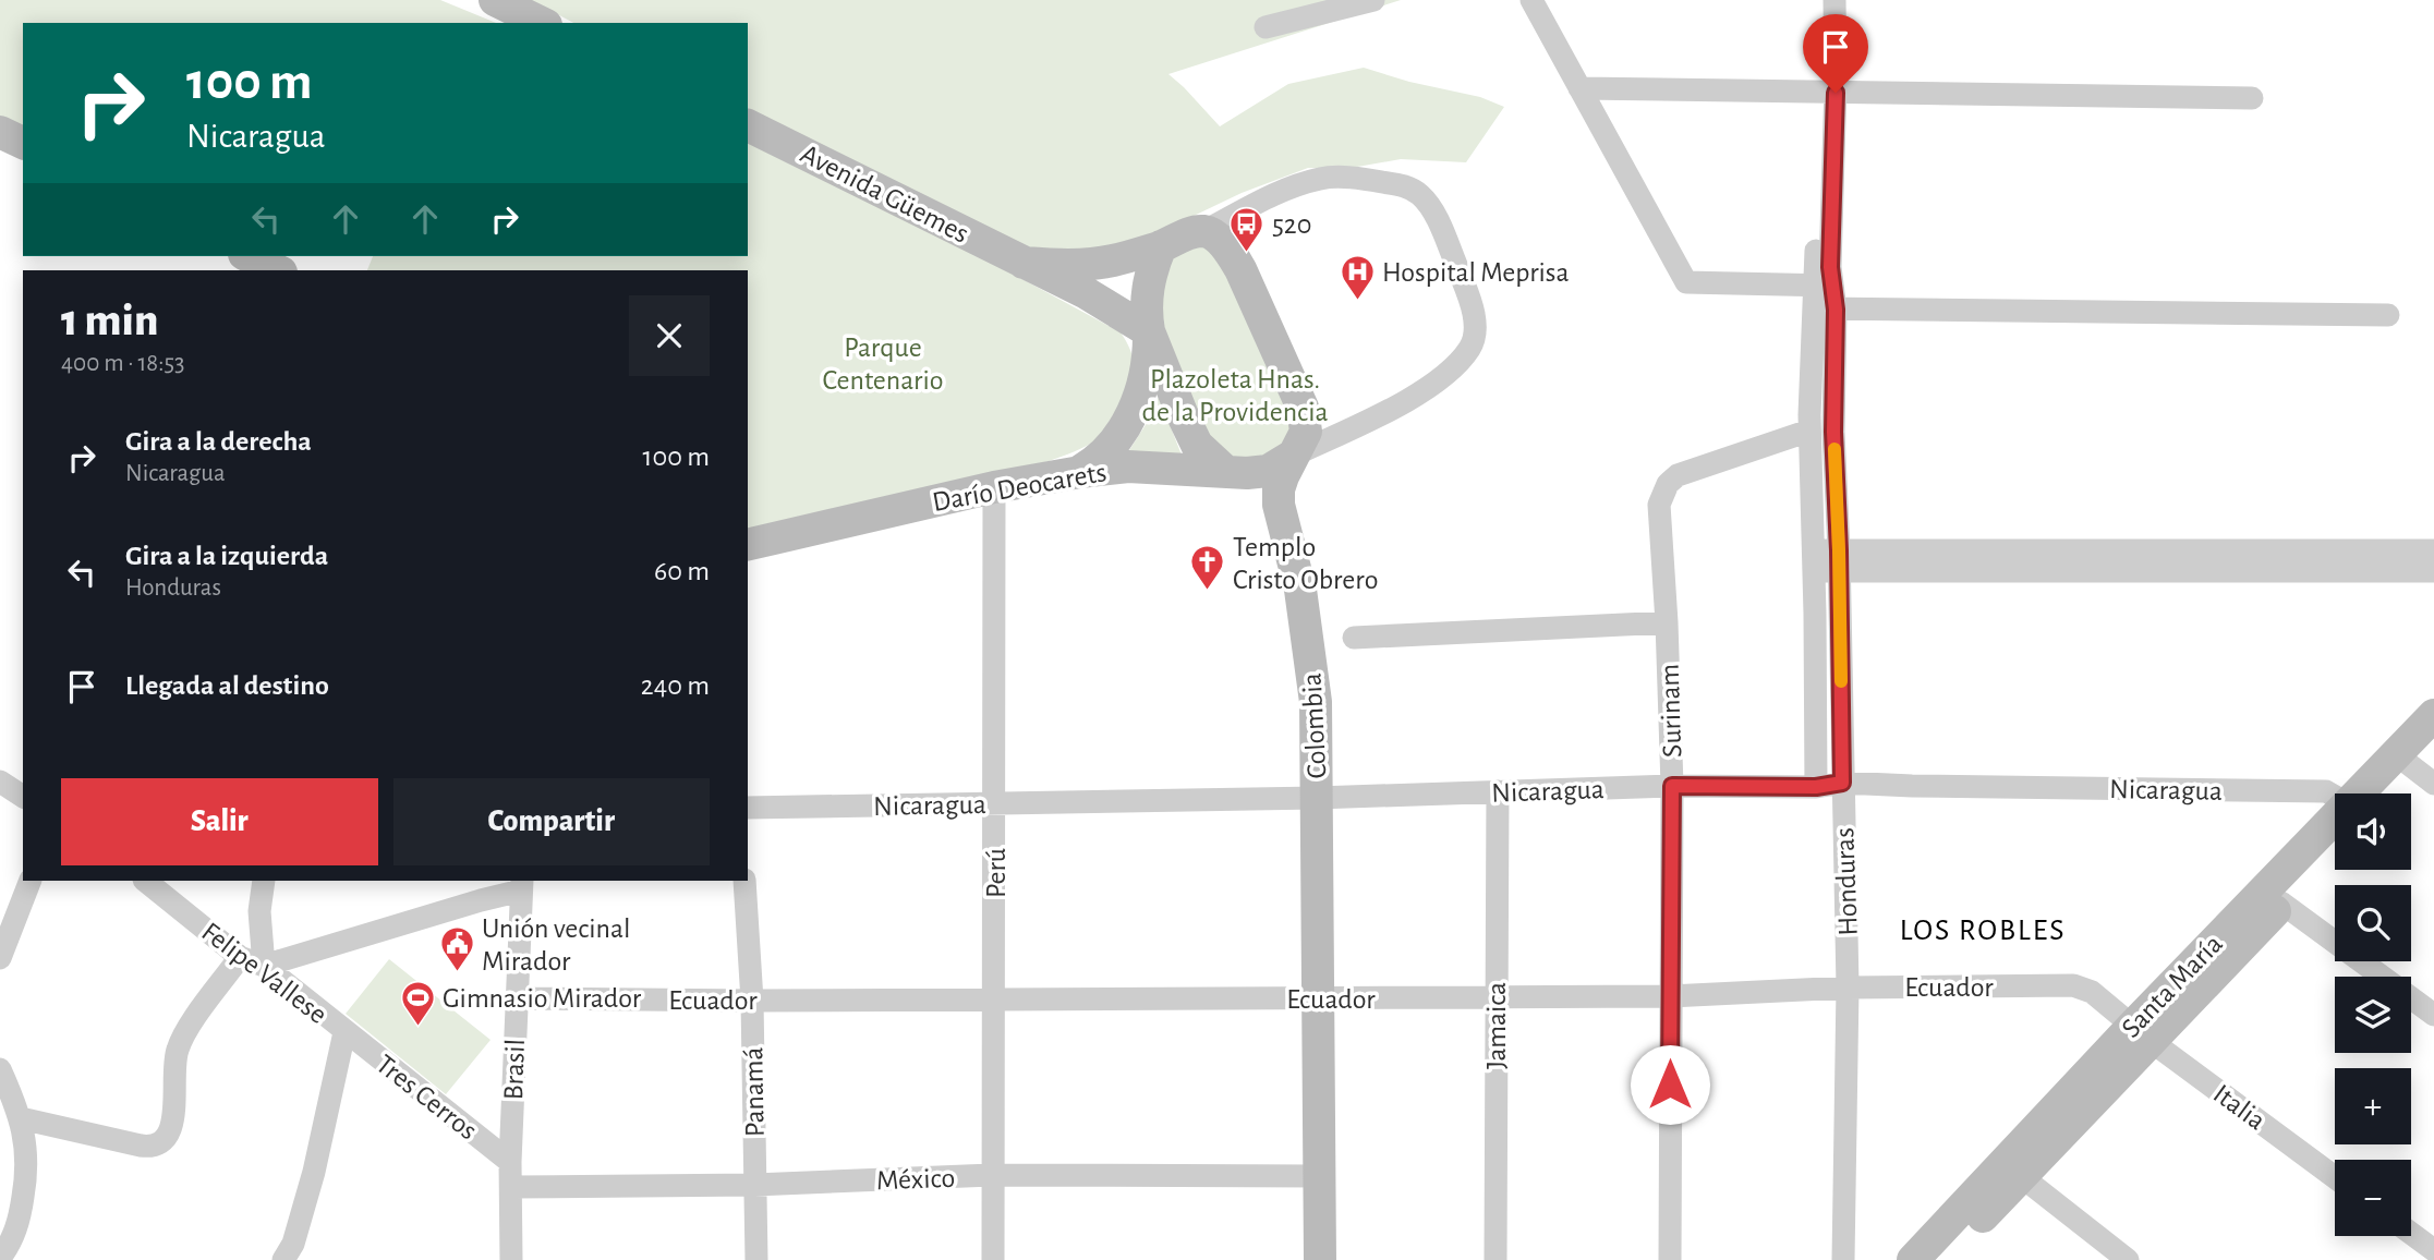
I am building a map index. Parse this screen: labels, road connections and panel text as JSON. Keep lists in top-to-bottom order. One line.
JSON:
{"streets":{"street":["Avenida Güemes","Darío Deocarets","Surinam","Colombia","Nicaragua","Perú","Honduras","Felipe Vallese","Santa María","Ecuador","Jamaica","Brasil","Panamá","Tres Cerros","Italia","México"]},"crossings":[["Darío Deocarets","Colombia"],["Darío Deocarets","Perú"],["Surinam","Nicaragua"],["Surinam","Honduras"],["Surinam","Ecuador"],["Colombia","Nicaragua"],["Colombia","Ecuador"],["Colombia","México"],["Nicaragua","Perú"],["Nicaragua","Honduras"],["Nicaragua","Jamaica"],["Perú","Ecuador"],["Perú","México"],["Honduras","Ecuador"],["Felipe Vallese","Tres Cerros"],["Santa María","Ecuador"],["Santa María","Italia"],["Ecuador","Jamaica"],["Ecuador","Brasil"],["Ecuador","Panamá"],["Ecuador","Italia"],["Brasil","Tres Cerros"],["Brasil","México"],["Panamá","México"]],"districts":["LOS ROBLES"],"parks":["Parque Centenario","Plazoleta Hnas. de la Providencia"],"places":{"bus stop":["520"],"hospital":["Hospital Meprisa"],"church":["Templo Cristo Obrero"],"public building":["Unión vecinal Mirador"],"sports":["Gimnasio Mirador"]},"page":{"turn":["100 m","Nicaragua"],"heading":["1 min","400 m · 18:53"],"list":[{"name":"Gira a la derecha","note":"Nicaragua","value":"100 m"},{"name":"Gira a la izquierda","note":"Honduras","value":"60 m"},{"name":"Llegada al destino","value":"240 m"}],"buttons":["Salir","Compartir"],"map_buttons":["+","−"]}}
